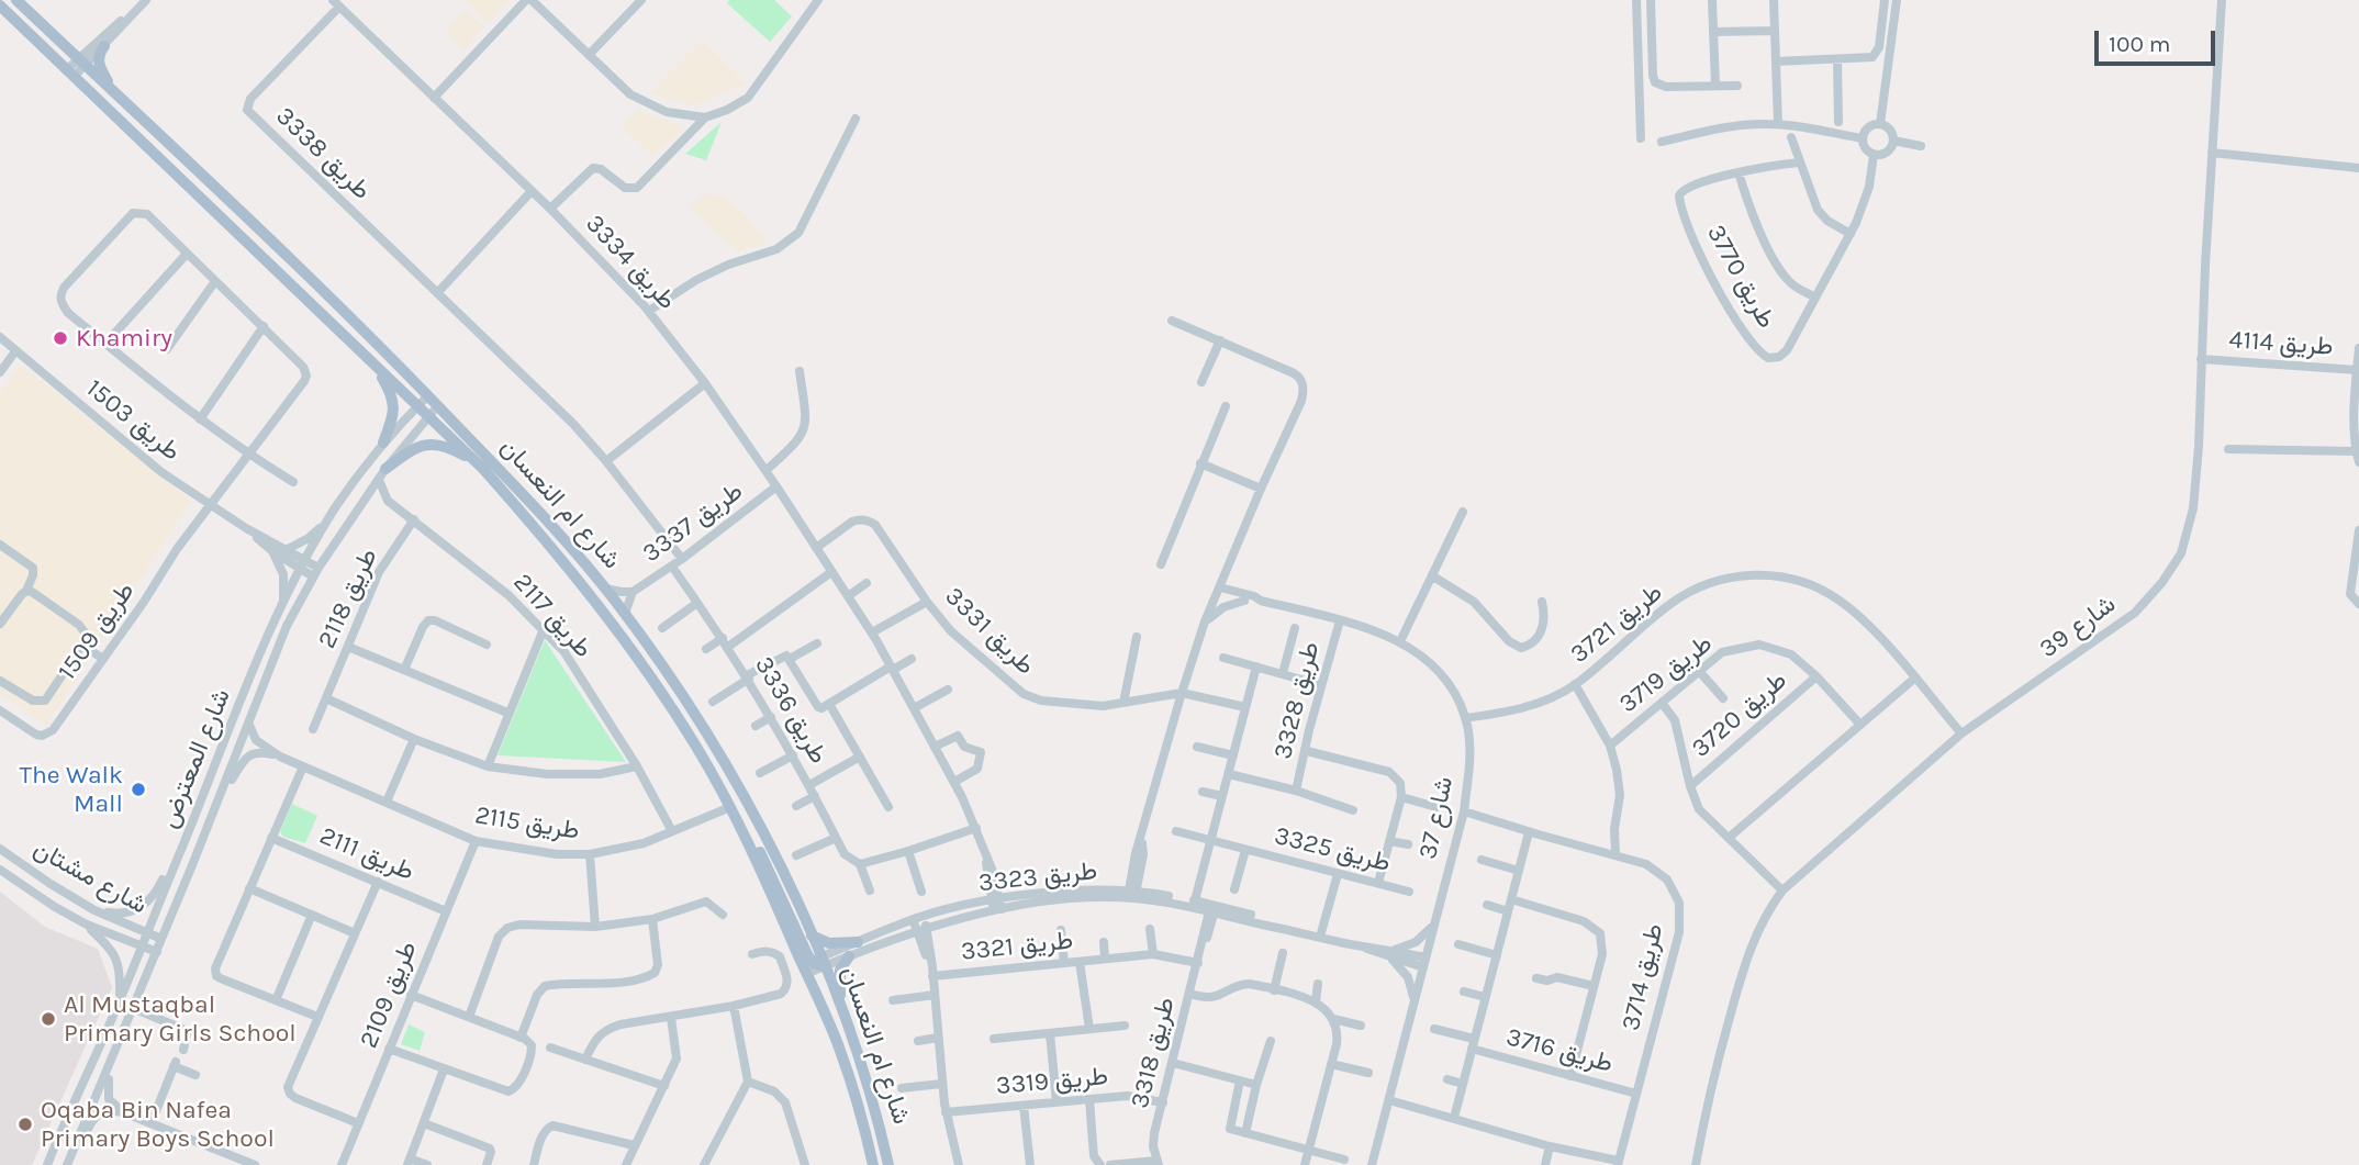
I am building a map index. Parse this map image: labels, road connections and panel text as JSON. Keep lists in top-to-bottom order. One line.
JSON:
{"streets":{"main road":["شارع ام النعسان"],"street":["طريق 3338","طريق 3334","طريق 3770","طريق 4114","طريق 1503","طريق 3337","طريق 2118","طريق 2117","طريق 3721","شارع 39","طريق 1509","طريق 3331","طريق 3719","طريق 3328","طريق 3336","طريق 3720","شارع المعترض","شارع 37","طريق 2115","طريق 3325","طريق 2111","شارع مشتان","طريق 3323","طريق 3321","طريق 3714","طريق 2109","طريق 3716","طريق 3318","طريق 3319"]},"crossings":[["طريق 3338","طريق 3334"],["طريق 3338","طريق 3337"],["طريق 3334","طريق 3337"],["طريق 3334","طريق 3331"],["طريق 3334","طريق 3336"],["طريق 3334","طريق 3323"],["طريق 4114","شارع 39"],["طريق 1503","طريق 1509"],["طريق 1503","شارع المعترض"],["شارع ام النعسان","طريق 3337"],["شارع ام النعسان","شارع المعترض"],["شارع ام النعسان","طريق 2115"],["شارع ام النعسان","طريق 3323"],["طريق 3337","طريق 3336"],["طريق 2118","طريق 2117"],["طريق 2117","شارع المعترض"],["طريق 2117","طريق 2115"],["طريق 3721","شارع 39"],["طريق 3721","طريق 3719"],["طريق 3721","شارع 37"],["شارع 39","طريق 3720"],["طريق 3719","طريق 3720"],["طريق 3719","طريق 3714"],["طريق 3328","شارع 37"],["شارع المعترض","طريق 2115"],["شارع المعترض","شارع مشتان"],["شارع 37","طريق 3323"],["شارع 37","طريق 3714"],["طريق 2115","طريق 2109"],["طريق 2111","طريق 2109"],["طريق 3323","طريق 3318"],["طريق 3321","طريق 3318"],["طريق 3714","طريق 3716"],["طريق 3318","طريق 3319"]],"places":["Khamiry","The Walk Mall","Al Mustaqbal Primary Girls School","Oqaba Bin Nafea Primary Boys School"],"scale_bar":"100 m"}
